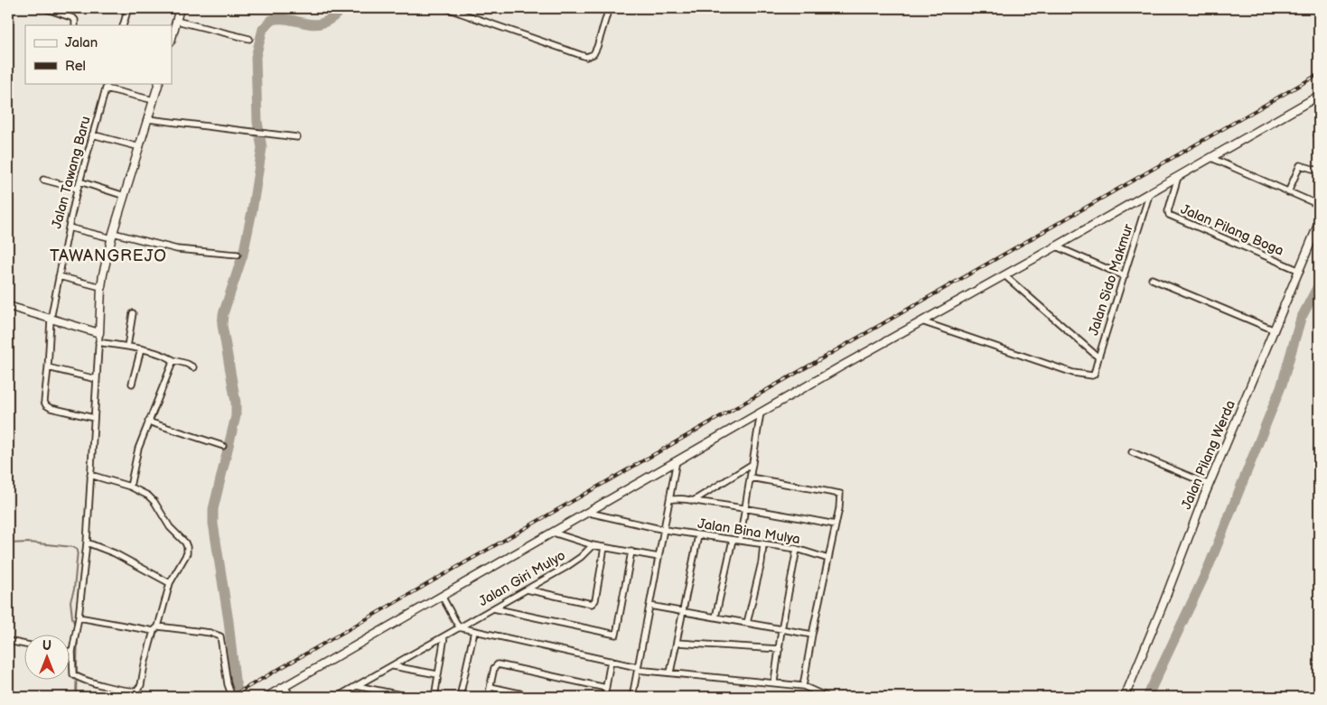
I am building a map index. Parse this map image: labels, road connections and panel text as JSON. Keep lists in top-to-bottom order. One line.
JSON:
{"streets":{"main road":["Jalan Pilang Werda"],"street":["Jalan Tawang Baru","Jalan Pilang Boga","Jalan Sido Makmur","Jalan Bina Mulya","Jalan Giri Mulyo"]},"crossings":[["Jalan Pilang Boga","Jalan Pilang Werda"]],"districts":["TAWANGREJO"],"legend":["Jalan","Rel"],"north":"top"}
